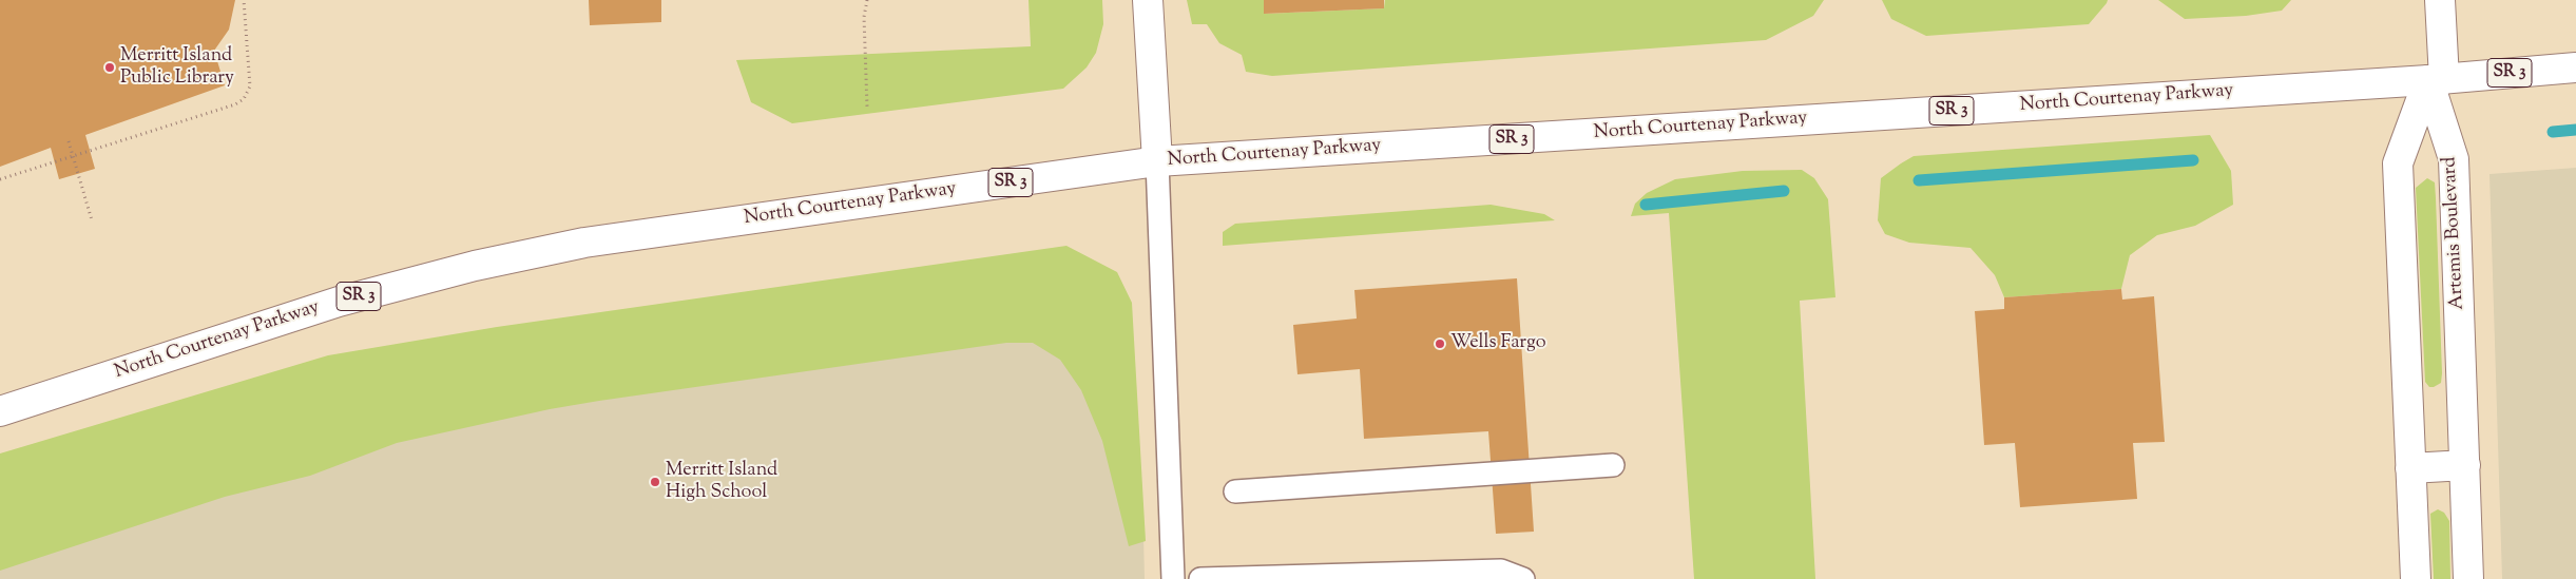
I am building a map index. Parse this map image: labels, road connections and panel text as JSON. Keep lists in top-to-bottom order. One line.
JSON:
{"streets":{"main road":["SR 3","North Courtenay Parkway","Artemis Boulevard"]},"crossings":[["North Courtenay Parkway","Artemis Boulevard"]],"places":["Merritt Island Public Library","Wells Fargo","Merritt Island High School"]}
